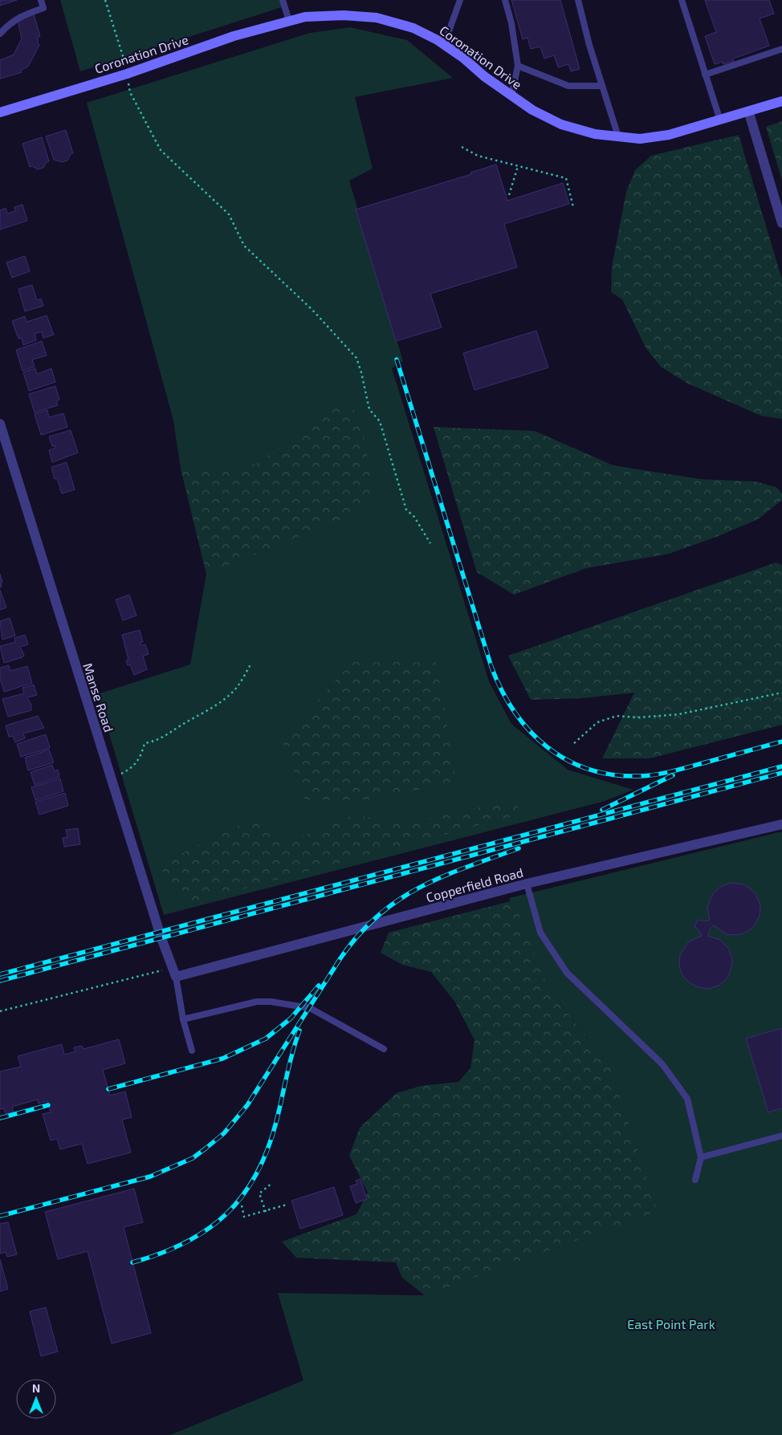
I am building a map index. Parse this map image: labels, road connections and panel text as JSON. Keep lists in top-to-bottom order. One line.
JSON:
{"streets":{"street":["Coronation Drive","Manse Road","Copperfield Road"]},"crossings":[["Manse Road","Copperfield Road"]],"parks":["East Point Park"],"north":"top"}
